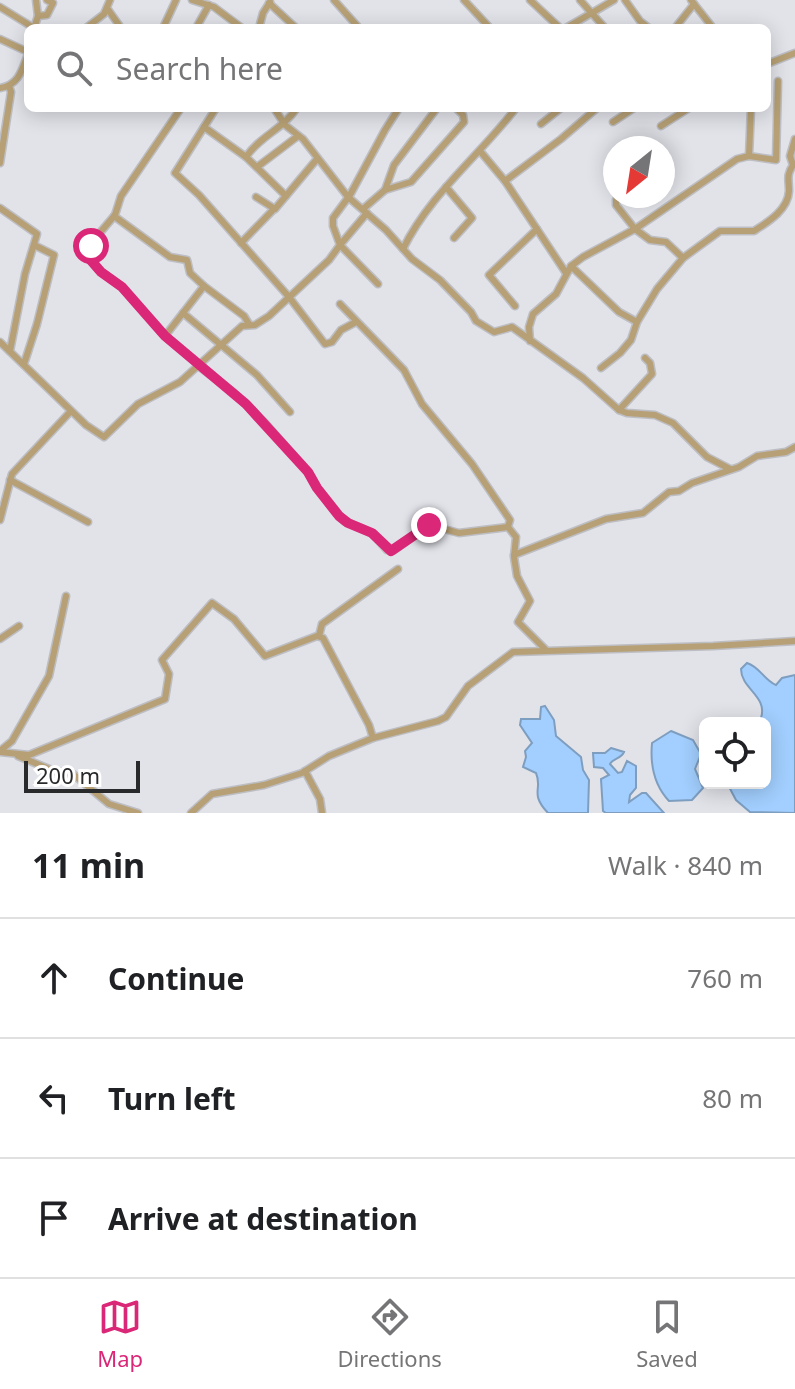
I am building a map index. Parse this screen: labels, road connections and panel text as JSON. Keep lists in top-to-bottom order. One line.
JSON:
{"scale_bar":"200 m","north":"bottom left","page":{"search":"Search here","scale":"200 m","heading":["11 min","Walk · 840 m"],"list":[["Continue","760 m"],["Turn left","80 m"],"Arrive at destination"],"nav":["Map","Directions","Saved"]}}
